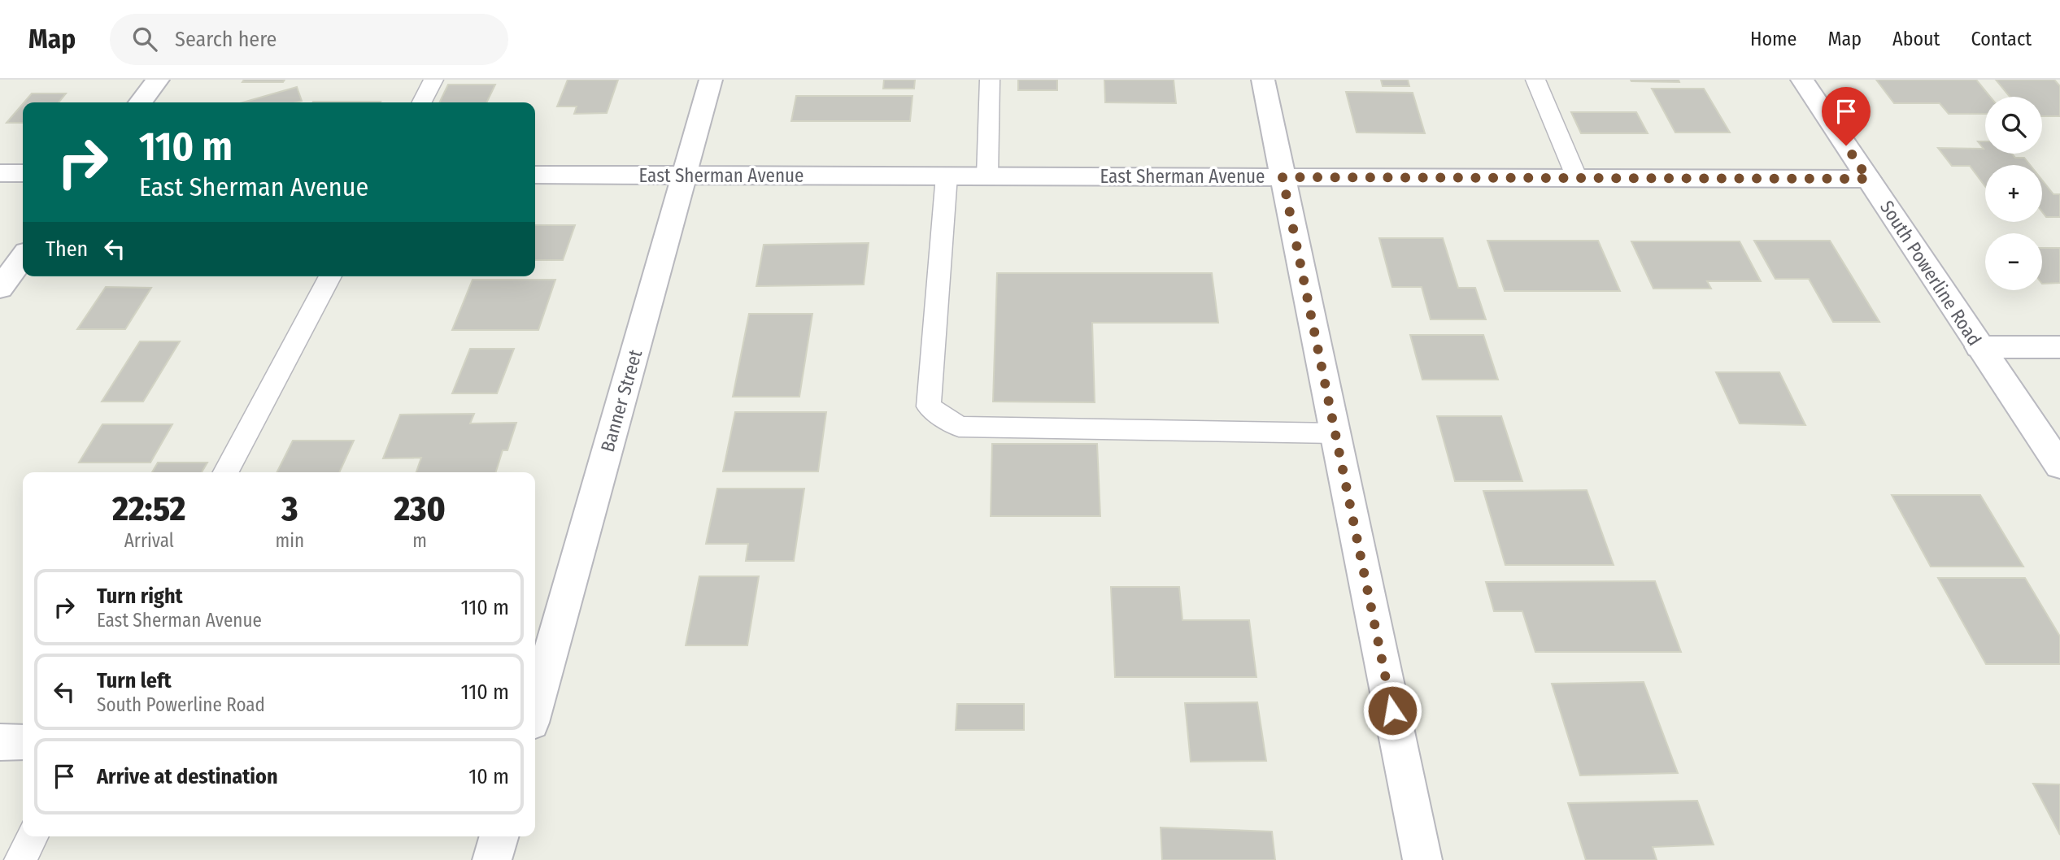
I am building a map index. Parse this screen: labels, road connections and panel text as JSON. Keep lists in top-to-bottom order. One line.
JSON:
{"streets":{"street":["East Sherman Avenue","South Powerline Road","Banner Street"]},"crossings":[["East Sherman Avenue","South Powerline Road"],["East Sherman Avenue","Banner Street"]],"page":{"header":"Map","search":"Search here","nav":["Home","Map","About","Contact"],"map_buttons":["+","−"],"turn":["110 m","East Sherman Avenue"],"then":"Then","eta":["22:52","Arrival","3","min","230","m"],"list":[{"name":"Turn right","note":"East Sherman Avenue","value":"110 m"},{"name":"Turn left","note":"South Powerline Road","value":"110 m"},{"name":"Arrive at destination","value":"10 m"}]}}
